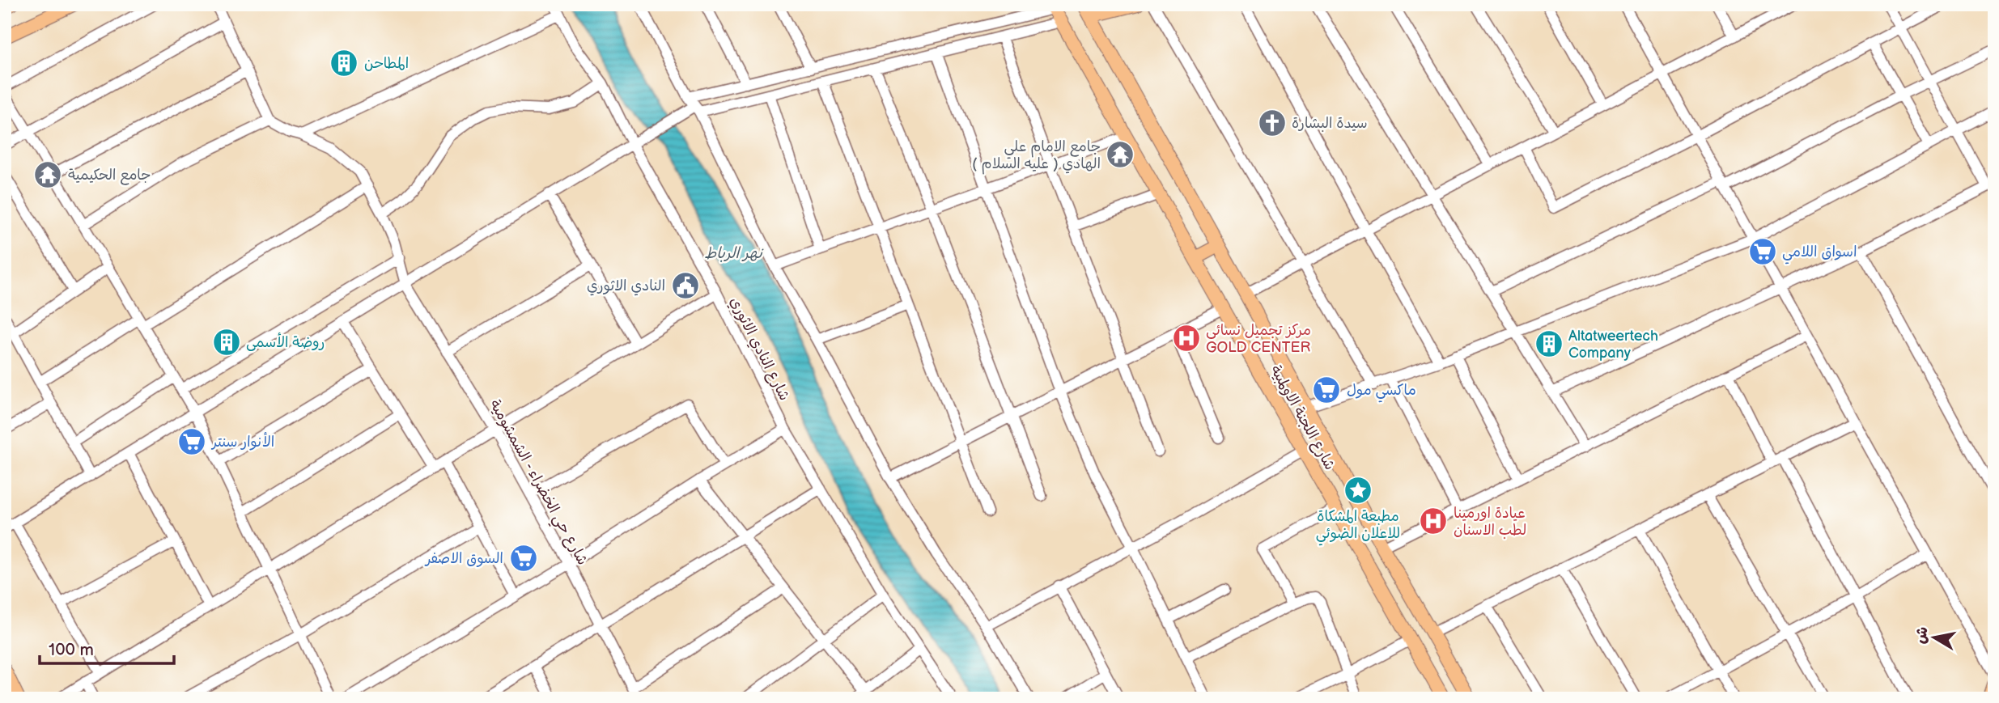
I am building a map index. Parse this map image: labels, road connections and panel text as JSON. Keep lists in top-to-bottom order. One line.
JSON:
{"streets":{"main road":["شارع اللجنة الاولمبية"],"street":["شارع النادي الاثوري","شارع حي الخضراء - الشمشومية"]},"water":["نهر الرباط"],"places":{"building":["المطاحن","روضة الأسمى","Altatweertech Company"],"church":["سيدة البشارة"],"temple":["جامع الامام علي الهادي ( عليه السلام )","جامع الحكيمية"],"supermarket":["اسواق اللامي","ماكسي مول","الأنوار سنتر","السوق الاصفر"],"public building":["النادي الاثوري"],"hospital":["مركز تجميل نسائي GOLD CENTER","عيادة اورمينا لطب الاسنان"],"place":["مطبعة المشكاة للاعلان الضوئي"]},"scale_bar":"100 m","north":"left"}
